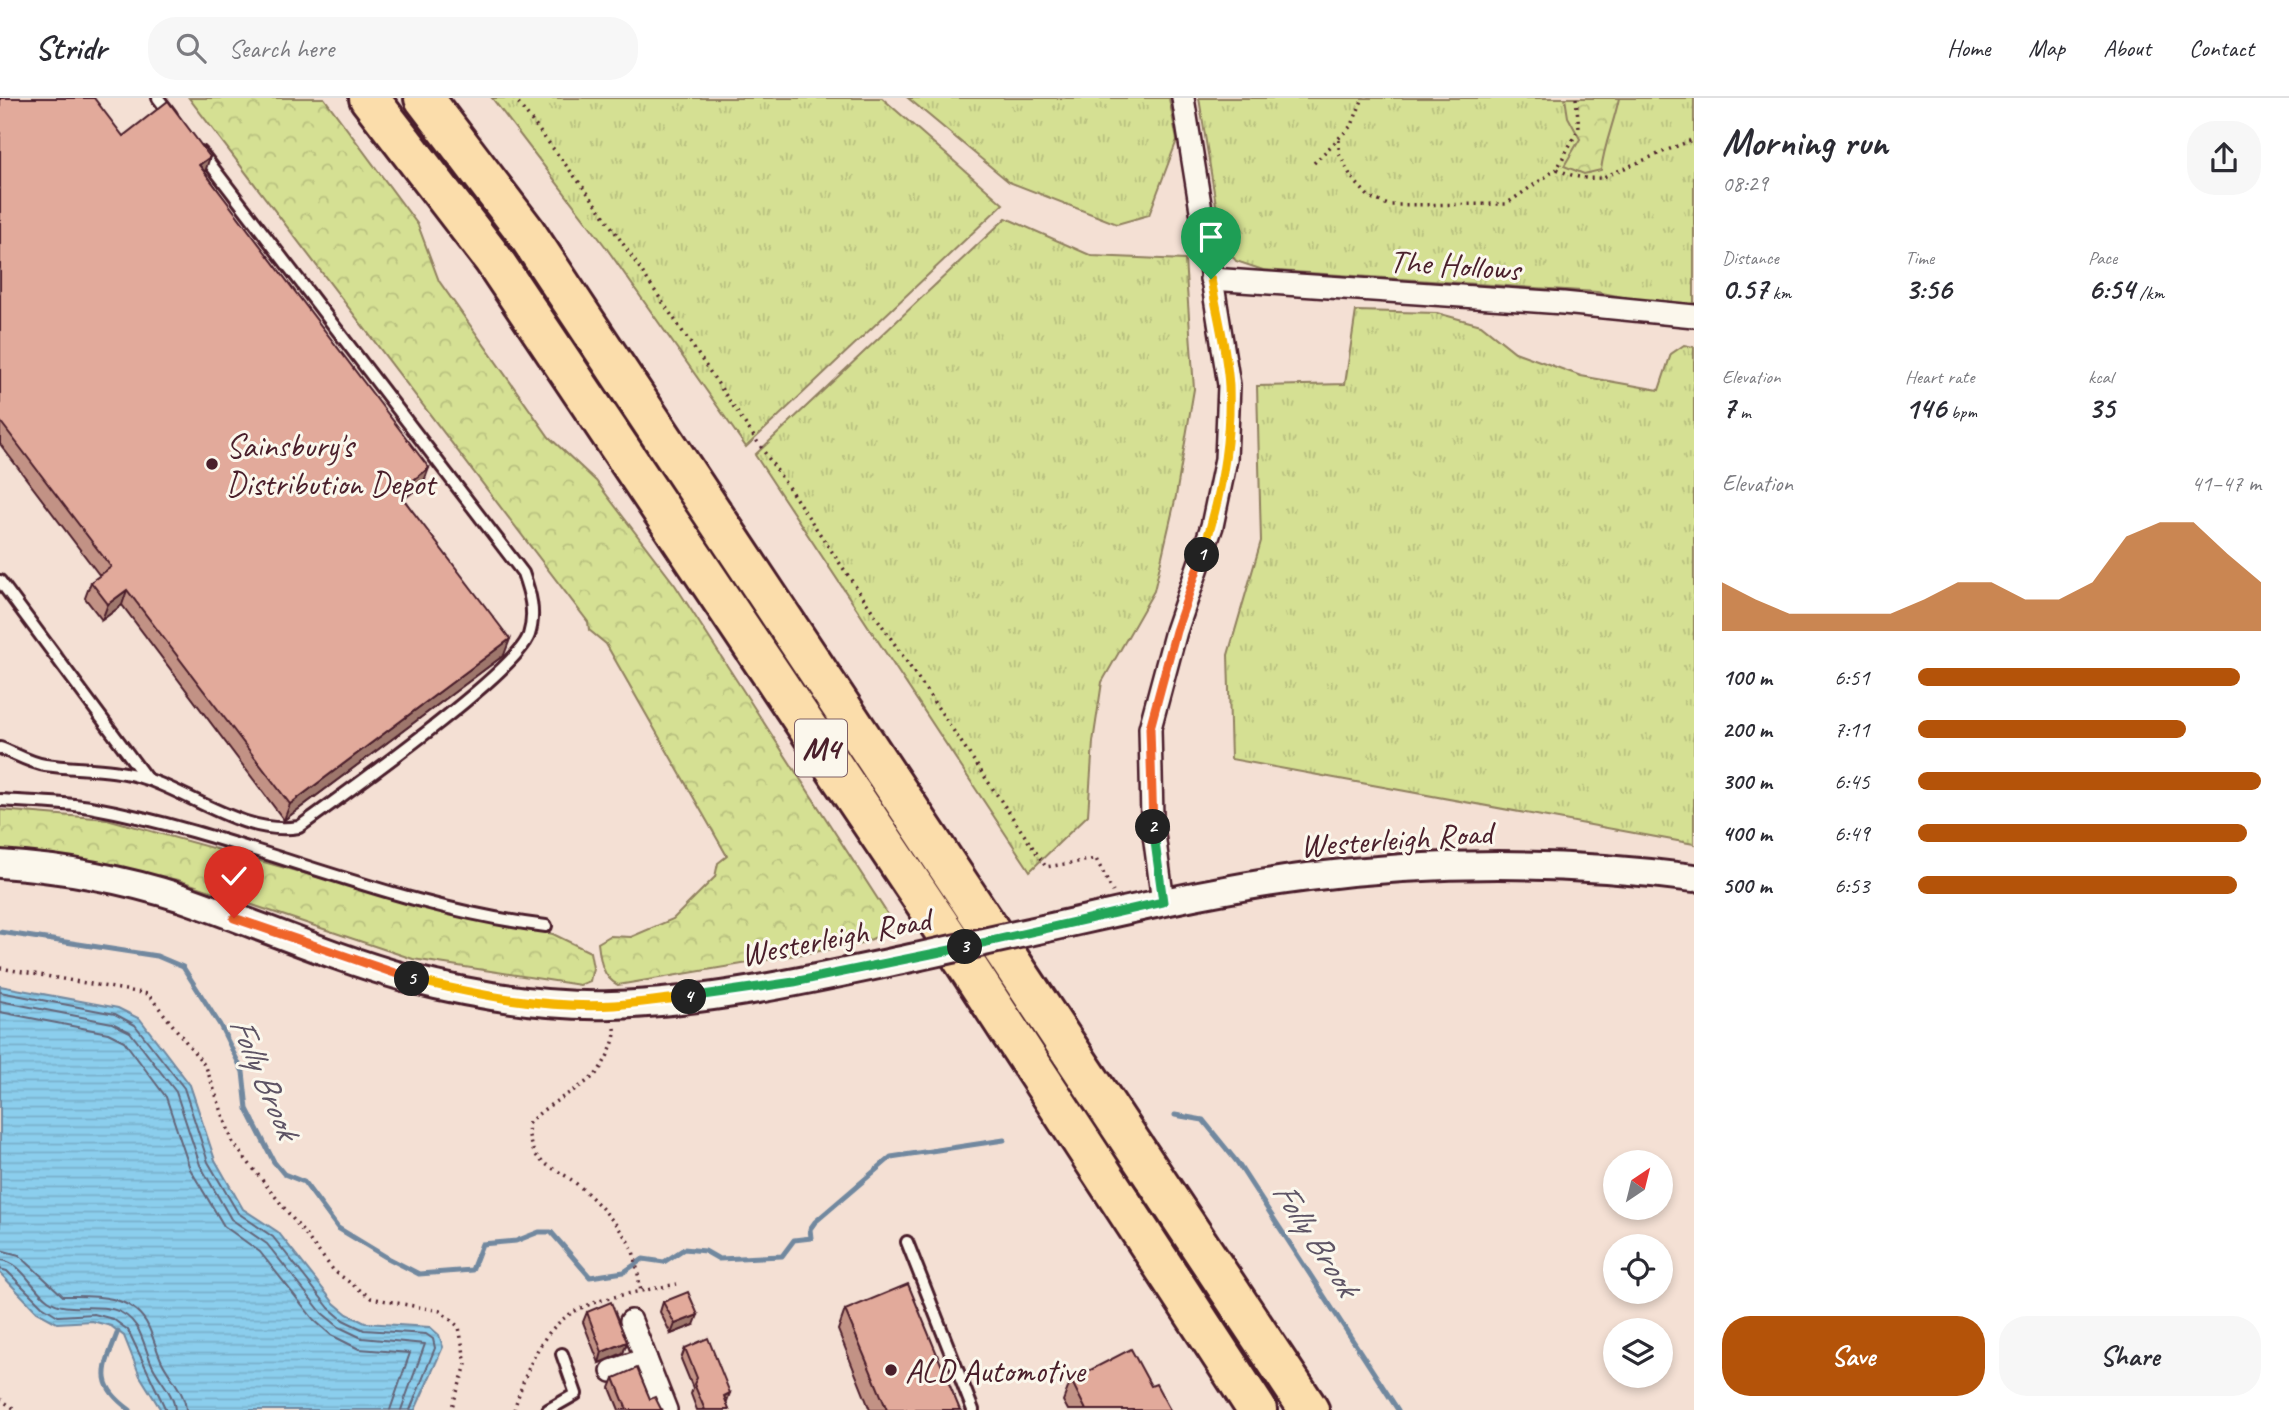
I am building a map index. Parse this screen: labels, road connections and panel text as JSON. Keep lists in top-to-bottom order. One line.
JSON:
{"streets":{"highway":["M4"],"street":["The Hollows","Westerleigh Road"]},"water":["Folly Brook"],"places":["Sainsbury's Distribution Depot","ALD Automotive"],"north":"top right","page":{"header":"Stridr","search":"Search here","nav":["Home","Map","About","Contact"],"heading":["Morning run","08:29"],"stats":[["Distance","0.57 km"],["Time","3:56"],["Pace","6:54 /km"],["Elevation","7 m"],["Heart rate","146 bpm"],["kcal","35"]],"chart":["Elevation","41–47 m"],"pins":["1","2","3","5","4"],"list":[{"name":"100 m","note":"6:51"},{"name":"200 m","note":"7:11"},{"name":"300 m","note":"6:45"},{"name":"400 m","note":"6:49"},{"name":"500 m","note":"6:53"}],"buttons":["Save","Share"]}}
